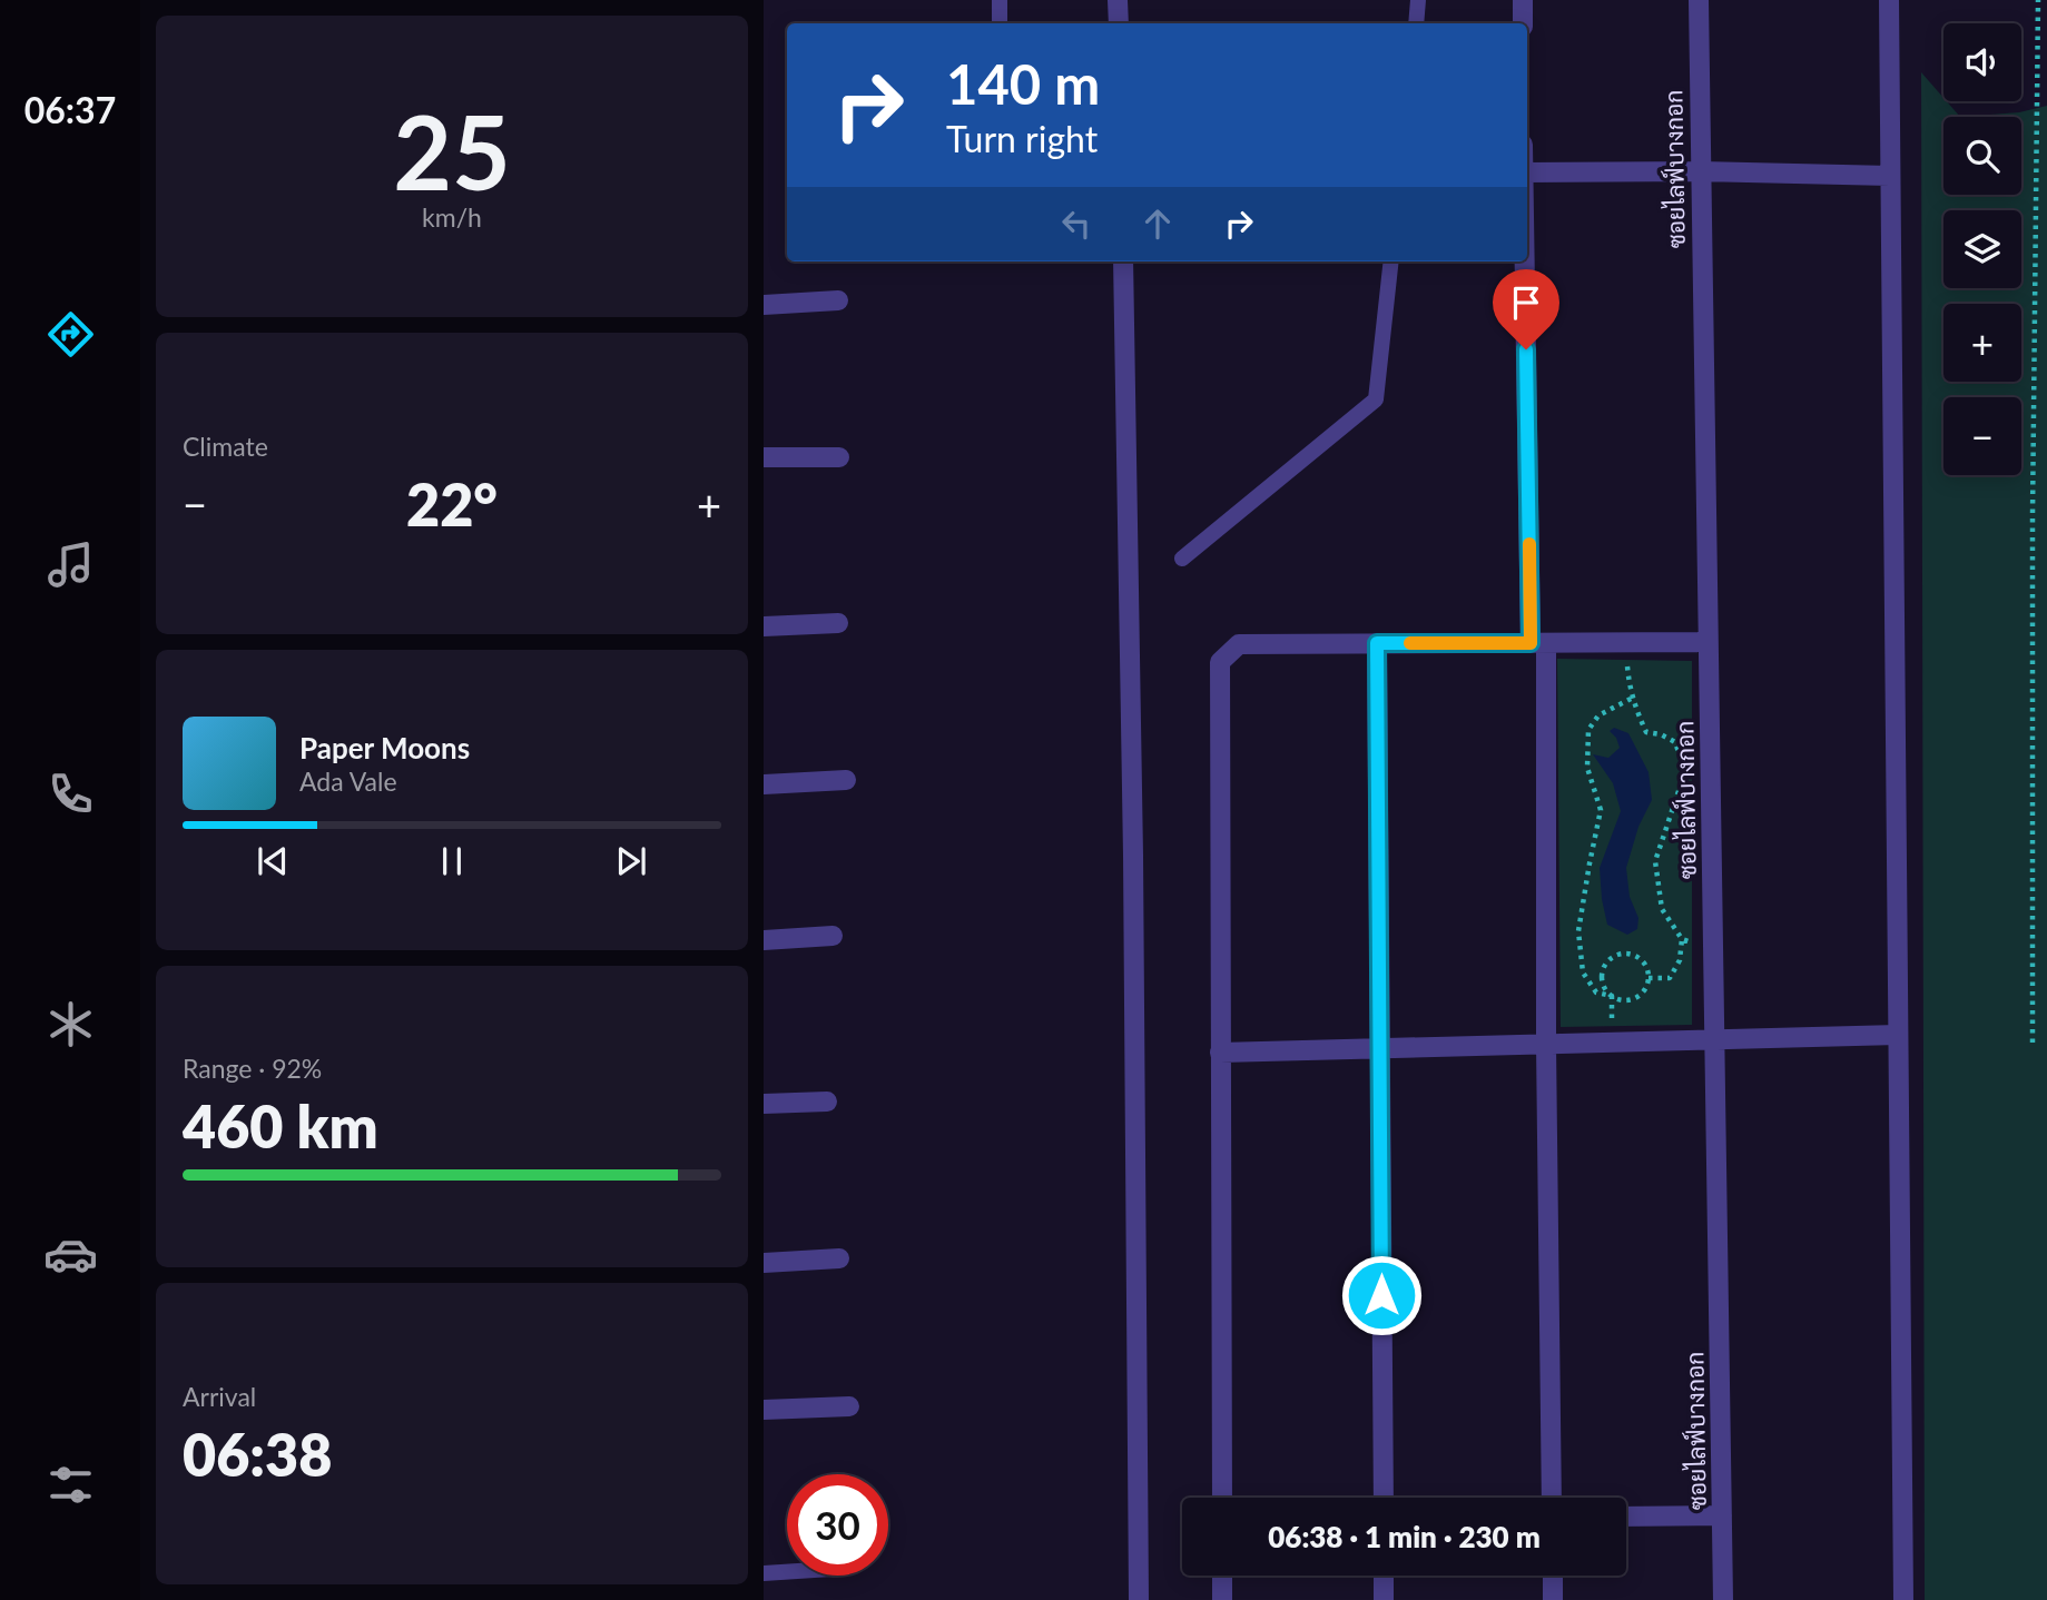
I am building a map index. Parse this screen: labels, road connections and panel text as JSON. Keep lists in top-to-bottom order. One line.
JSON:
{"streets":{"street":["ซอยไลฟ์บางกอก"]},"page":{"tabs":"06:37","tile":[["25","km/h"],"Climate",["Range · 92%","460 km"],["Arrival","06:38"]],"map_buttons":["+","−"],"turn":["140 m","Turn right"],"heat":["−","22°","+"],"song":["Paper Moons","Ada Vale"],"limit":"30","trip":"06:38 · 1 min · 230 m"}}
